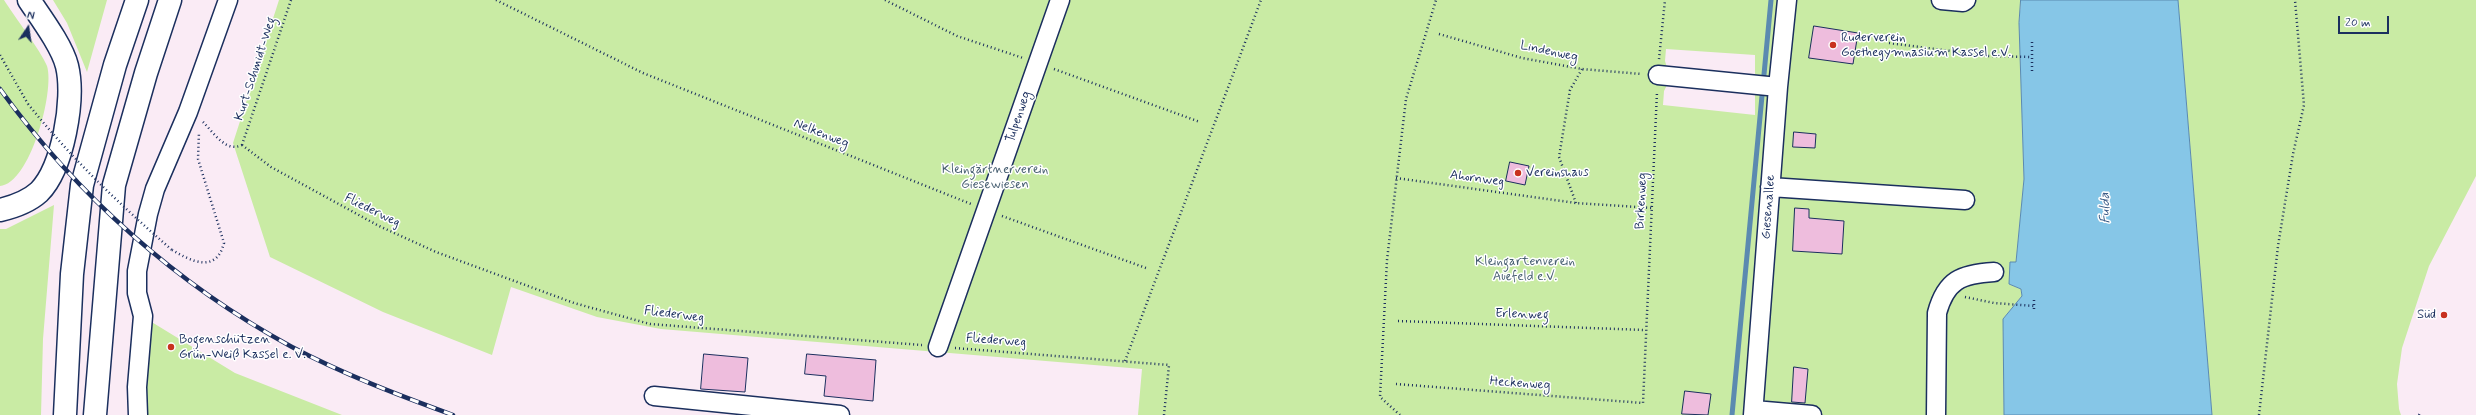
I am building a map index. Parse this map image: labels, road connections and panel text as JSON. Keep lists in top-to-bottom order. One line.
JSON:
{"streets":{"street":["Tulpenweg","Giesenallee"],"path":["Lindenweg","Kurt-Schmidt-Weg","Nelkenweg","Ahornweg","Birkenweg","Fliederweg","Erlenweg","Heckenweg"]},"crossings":[["Lindenweg","Birkenweg"],["Kurt-Schmidt-Weg","Fliederweg"],["Tulpenweg","Nelkenweg"],["Tulpenweg","Fliederweg"],["Ahornweg","Birkenweg"],["Birkenweg","Erlenweg"],["Birkenweg","Heckenweg"]],"water":["Fulda"],"parks":["Kleingärtnerverein Giesewiesen","Kleingartenverein Auefeld e.V."],"places":["Ruderverein Goethegymnasium Kassel e.V.","Vereinshaus","Süd","Bogenschützen Grün-Weiß Kassel e. V."],"scale_bar":"20 m","north":"top"}
